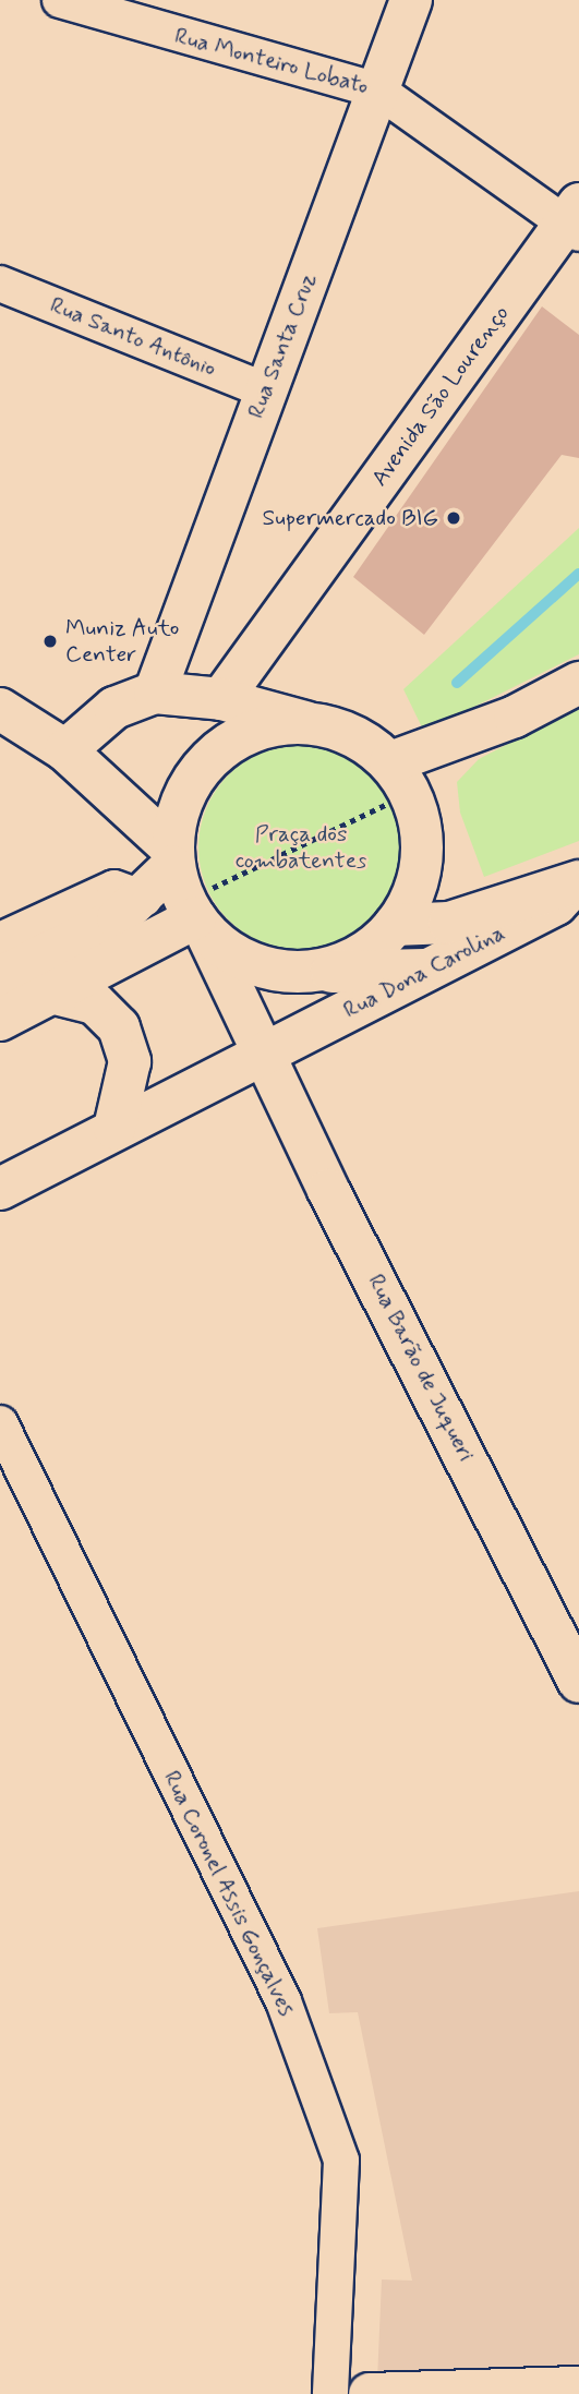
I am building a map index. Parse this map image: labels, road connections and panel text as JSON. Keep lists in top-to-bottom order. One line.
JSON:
{"streets":{"street":["Rua Monteiro Lobato","Rua Santo Antônio","Rua Santa Cruz","Avenida São Lourenço","Rua Dona Carolina","Rua Barão de Juqueri","Rua Coronel Assis Gonçalves"]},"crossings":[["Rua Monteiro Lobato","Rua Santa Cruz"],["Rua Monteiro Lobato","Avenida São Lourenço"],["Rua Santo Antônio","Rua Santa Cruz"],["Rua Dona Carolina","Rua Barão de Juqueri"]],"parks":["Praça dos combatentes"],"places":["Supermercado BIG","Muniz Auto Center"]}
